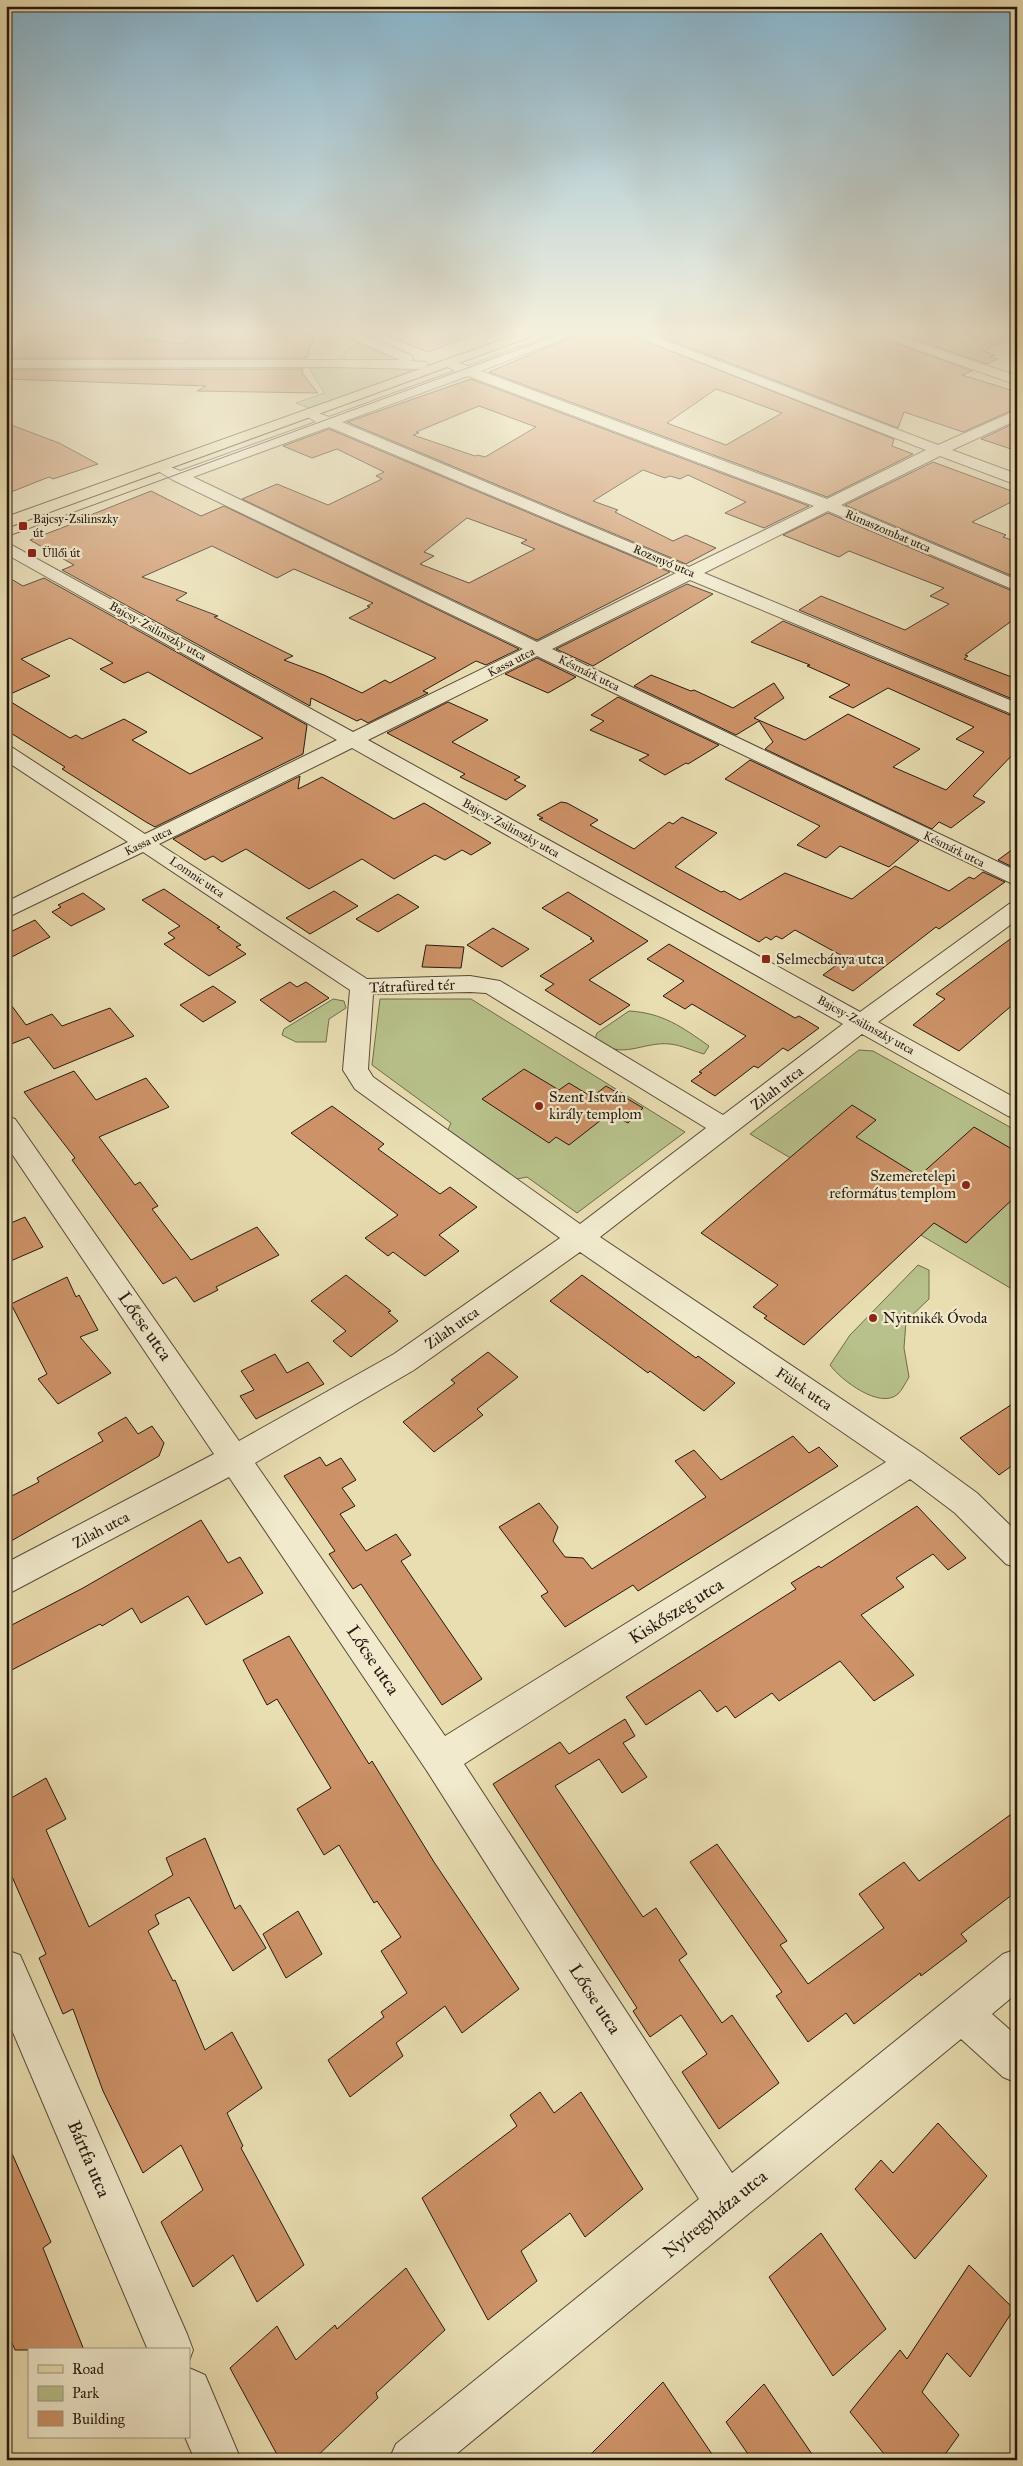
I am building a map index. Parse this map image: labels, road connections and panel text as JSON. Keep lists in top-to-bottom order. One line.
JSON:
{"streets":{"street":["Rimaszombat utca","Rozsnyó utca","Bajcsy-Zsilinszky utca","Kassa utca","Késmárk utca","Lomnic utca","Tátrafüred tér","Zilah utca","Lőcse utca","Fülek utca","Kiskőszeg utca","Bártfa utca","Nyíregyháza utca"]},"crossings":[["Rimaszombat utca","Kassa utca"],["Rozsnyó utca","Kassa utca"],["Bajcsy-Zsilinszky utca","Kassa utca"],["Bajcsy-Zsilinszky utca","Zilah utca"],["Kassa utca","Késmárk utca"],["Kassa utca","Lomnic utca"],["Lomnic utca","Tátrafüred tér"],["Tátrafüred tér","Zilah utca"],["Tátrafüred tér","Fülek utca"],["Zilah utca","Lőcse utca"],["Zilah utca","Fülek utca"],["Lőcse utca","Kiskőszeg utca"],["Lőcse utca","Nyíregyháza utca"],["Fülek utca","Kiskőszeg utca"]],"places":{"transit":["Bajcsy-Zsilinszky út","Üllői út","Selmecbánya utca"],"other":["Szent István király templom","Szemeretelepi református templom","Nyitnikék Óvoda"]},"legend":["Road","Park","Building"]}
